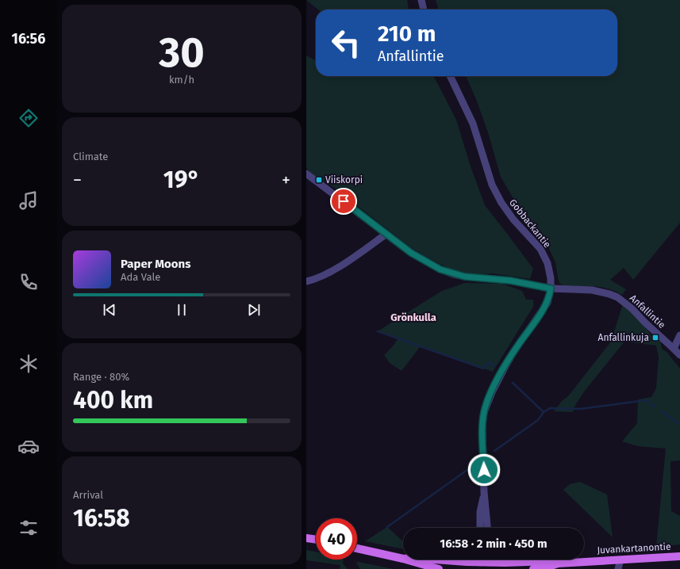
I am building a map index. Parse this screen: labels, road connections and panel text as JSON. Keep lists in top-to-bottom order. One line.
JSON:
{"streets":{"main road":["Juvankartanontie"],"street":["Gobbackantie","Anfallintie"]},"crossings":[["Gobbackantie","Anfallintie"]],"districts":["Grönkulla"],"places":{"transit":["Viiskorpi","Anfallinkuja"]},"page":{"tabs":"16:56","tile":[["30","km/h"],"Climate",["Range · 80%","400 km"],["Arrival","16:58"]],"turn":["210 m","Anfallintie"],"heat":["−","19°","+"],"song":["Paper Moons","Ada Vale"],"limit":"40","trip":"16:58 · 2 min · 450 m"}}
